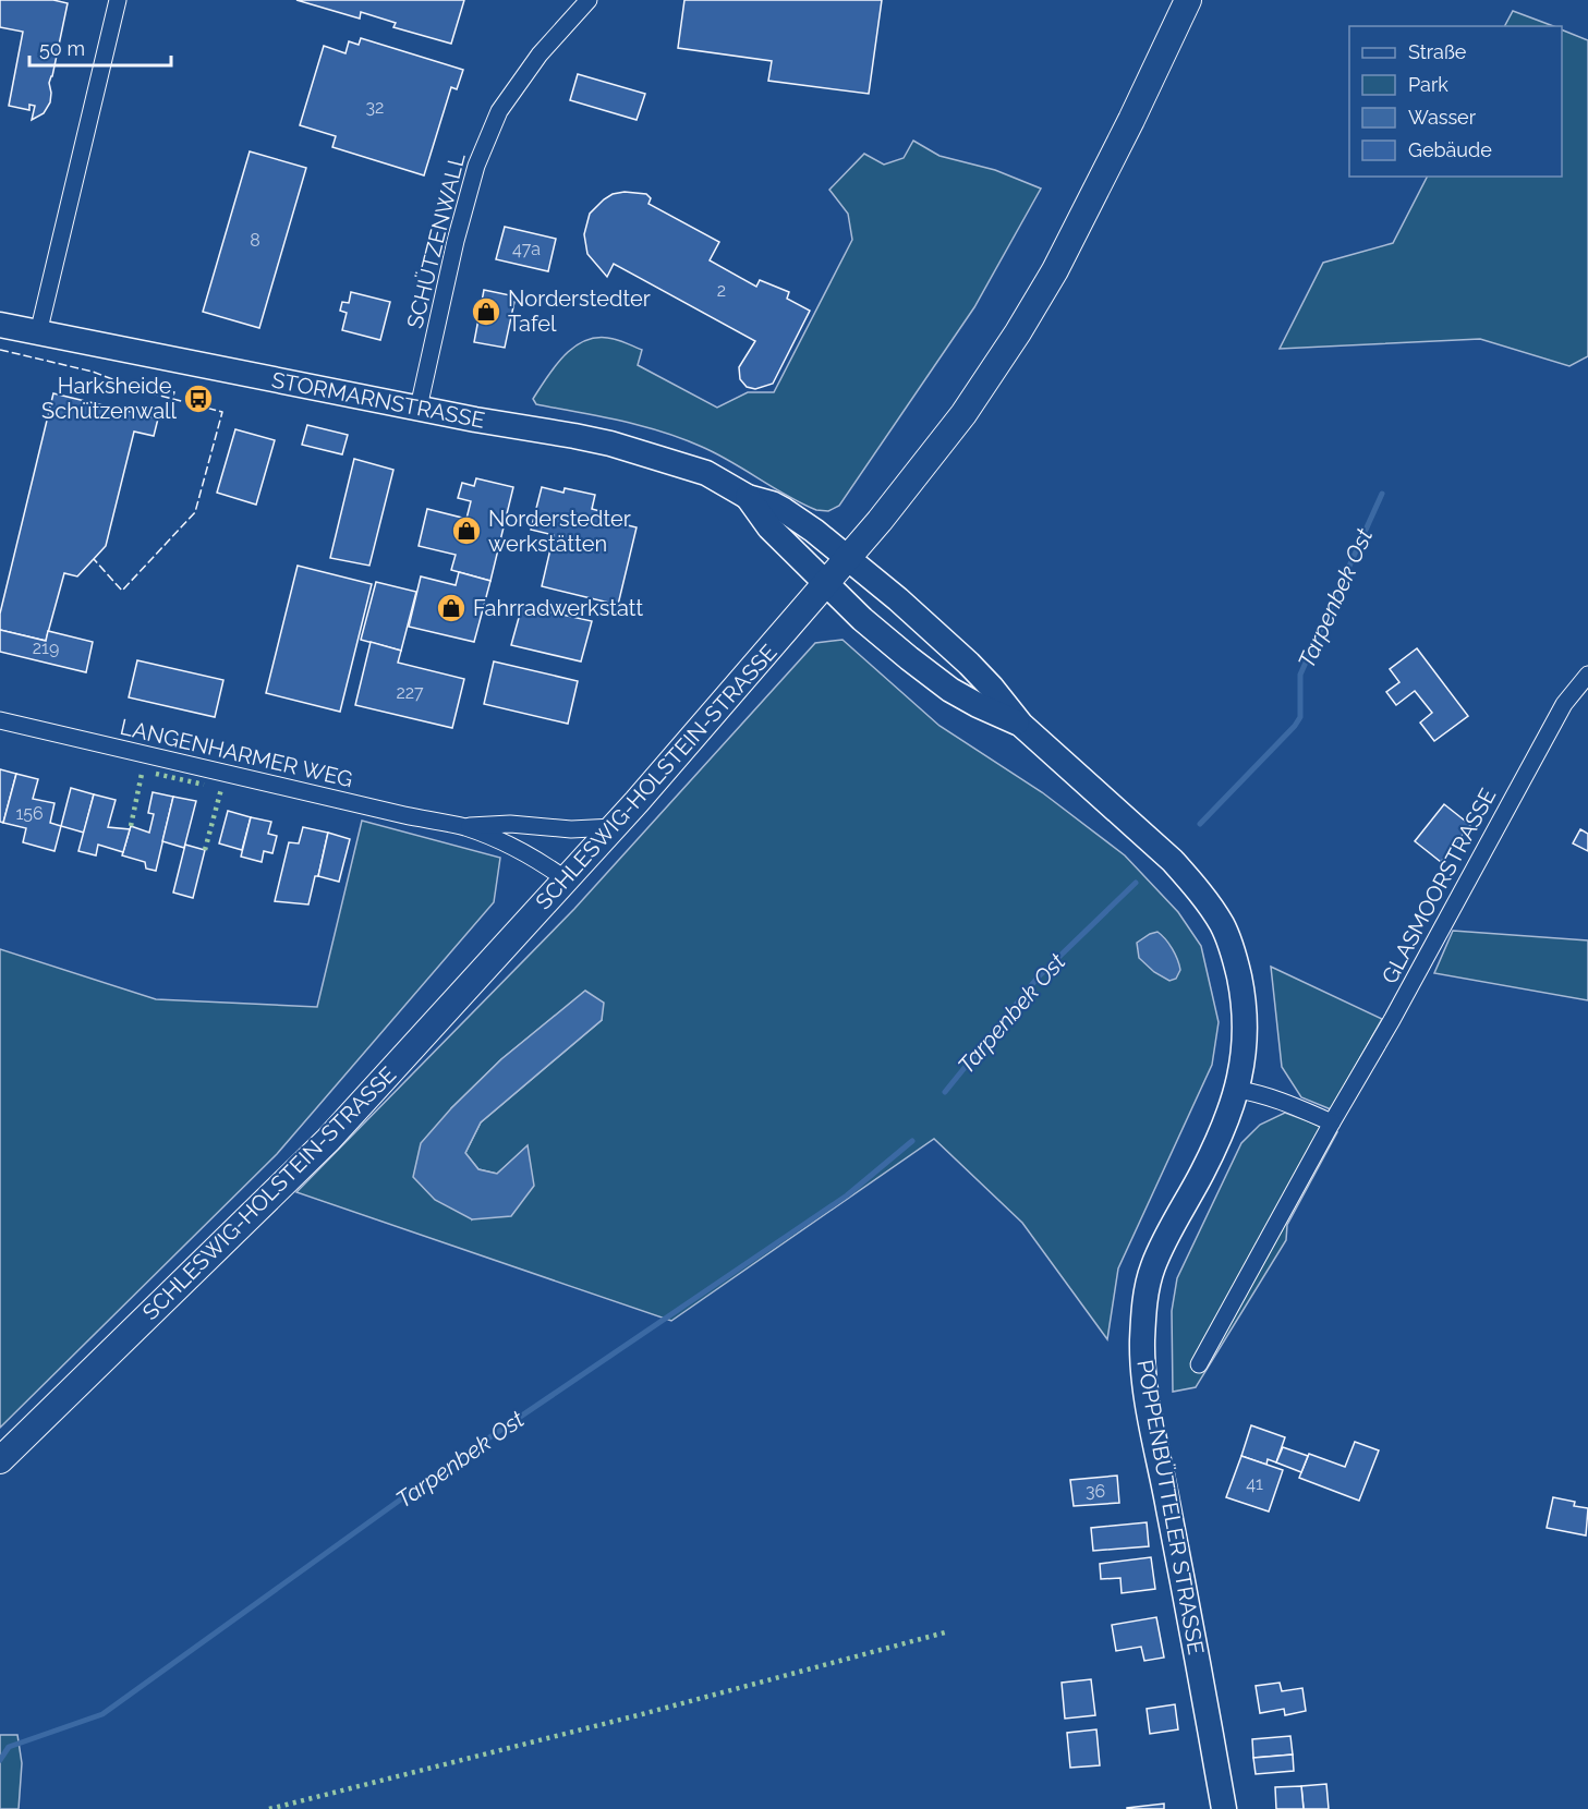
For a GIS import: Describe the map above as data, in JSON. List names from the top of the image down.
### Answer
{
  "streets": {
    "main road": ["STORMARNSTRASSE", "SCHLESWIG-HOLSTEIN-STRASSE", "POPPENBÜTTELER STRASSE"],
    "street": ["SCHÜTZENWALL", "LANGENHARMER WEG", "GLASMOORSTRASSE"]
  },
  "crossings": [
    ["SCHÜTZENWALL", "STORMARNSTRASSE"],
    ["STORMARNSTRASSE", "SCHLESWIG-HOLSTEIN-STRASSE"],
    ["STORMARNSTRASSE", "POPPENBÜTTELER STRASSE"],
    ["LANGENHARMER WEG", "SCHLESWIG-HOLSTEIN-STRASSE"],
    ["SCHLESWIG-HOLSTEIN-STRASSE", "POPPENBÜTTELER STRASSE"]
  ],
  "water": ["Tarpenbek Ost"],
  "places": {
    "shop": ["Norderstedter Tafel", "Norderstedter werkstätten", "Fahrradwerkstatt"],
    "bus stop": ["Harksheide, Schützenwall"]
  },
  "house_numbers": [
    "32",
    "8",
    "47a",
    "2",
    "219",
    "227",
    "156",
    "41",
    "36"
  ],
  "legend": [
    "Straße",
    "Park",
    "Wasser",
    "Gebäude"
  ],
  "scale_bar": "50 m"
}
